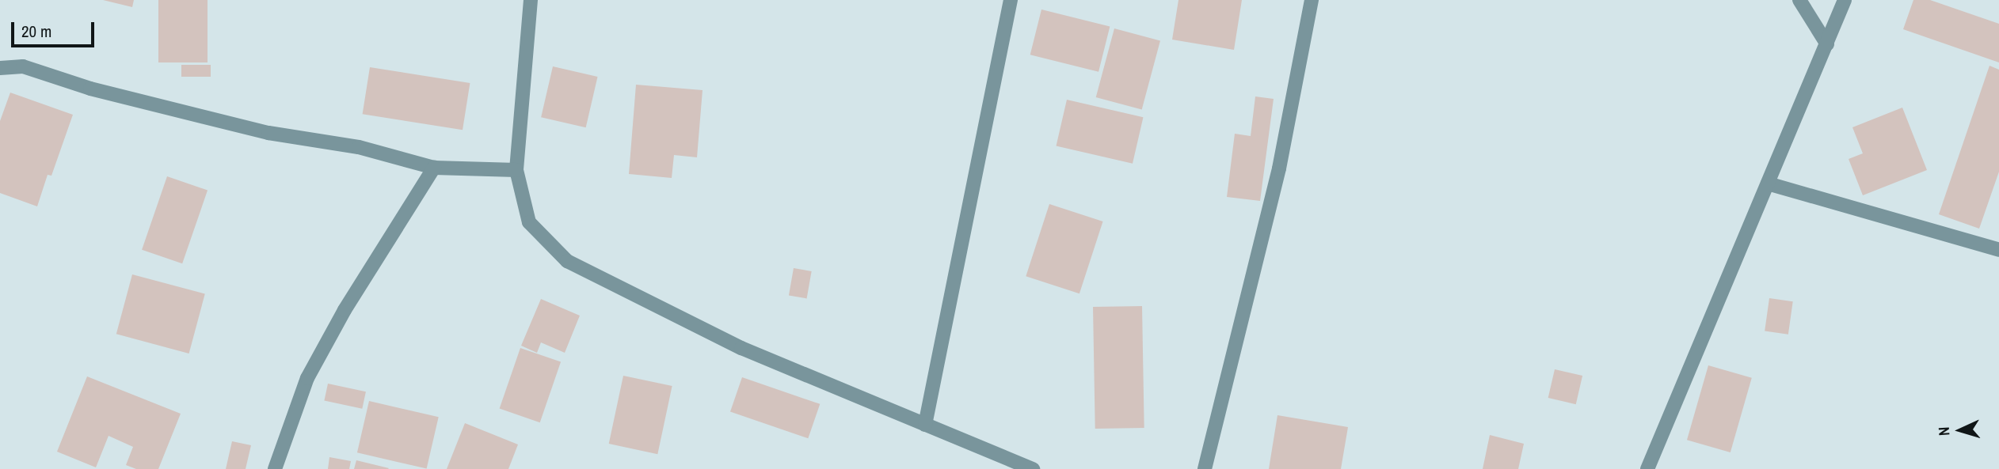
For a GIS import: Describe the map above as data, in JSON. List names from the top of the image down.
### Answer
{
  "scale_bar": "20 m",
  "north": "left"
}
